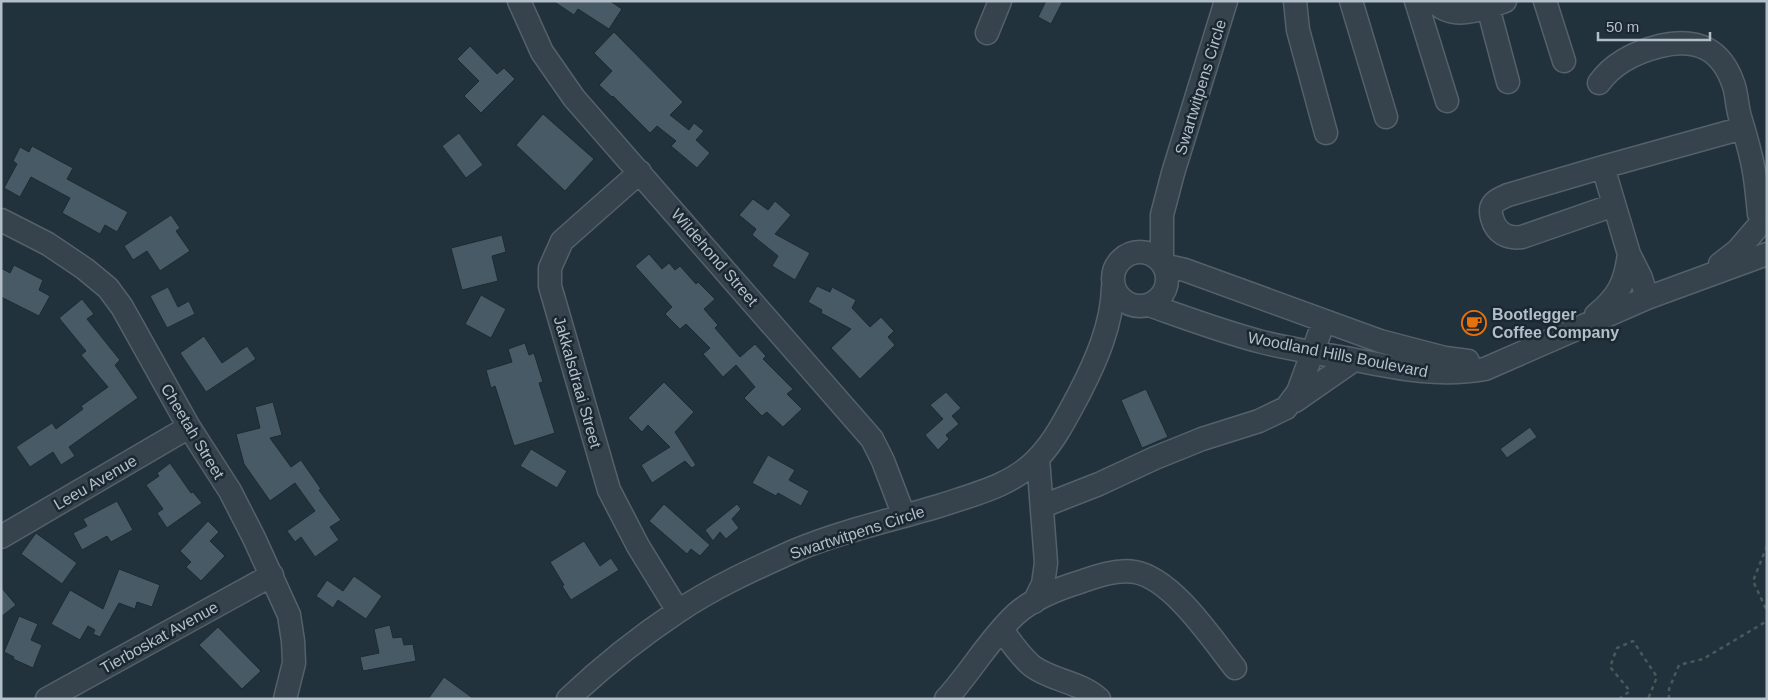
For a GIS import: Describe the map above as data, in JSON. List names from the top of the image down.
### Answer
{
  "streets": {
    "street": [
      "Swartwitpens Circle",
      "Wildehond Street",
      "Woodland Hills Boulevard",
      "Jakkalsdraai Street",
      "Cheetah Street",
      "Leeu Avenue",
      "Tierboskat Avenue"
    ]
  },
  "crossings": [
    ["Swartwitpens Circle", "Wildehond Street"],
    ["Swartwitpens Circle", "Woodland Hills Boulevard"],
    ["Swartwitpens Circle", "Jakkalsdraai Street"],
    ["Wildehond Street", "Jakkalsdraai Street"],
    ["Cheetah Street", "Leeu Avenue"],
    ["Cheetah Street", "Tierboskat Avenue"]
  ],
  "places": {
    "cafe": ["Bootlegger Coffee Company"]
  },
  "scale_bar": "50 m"
}
